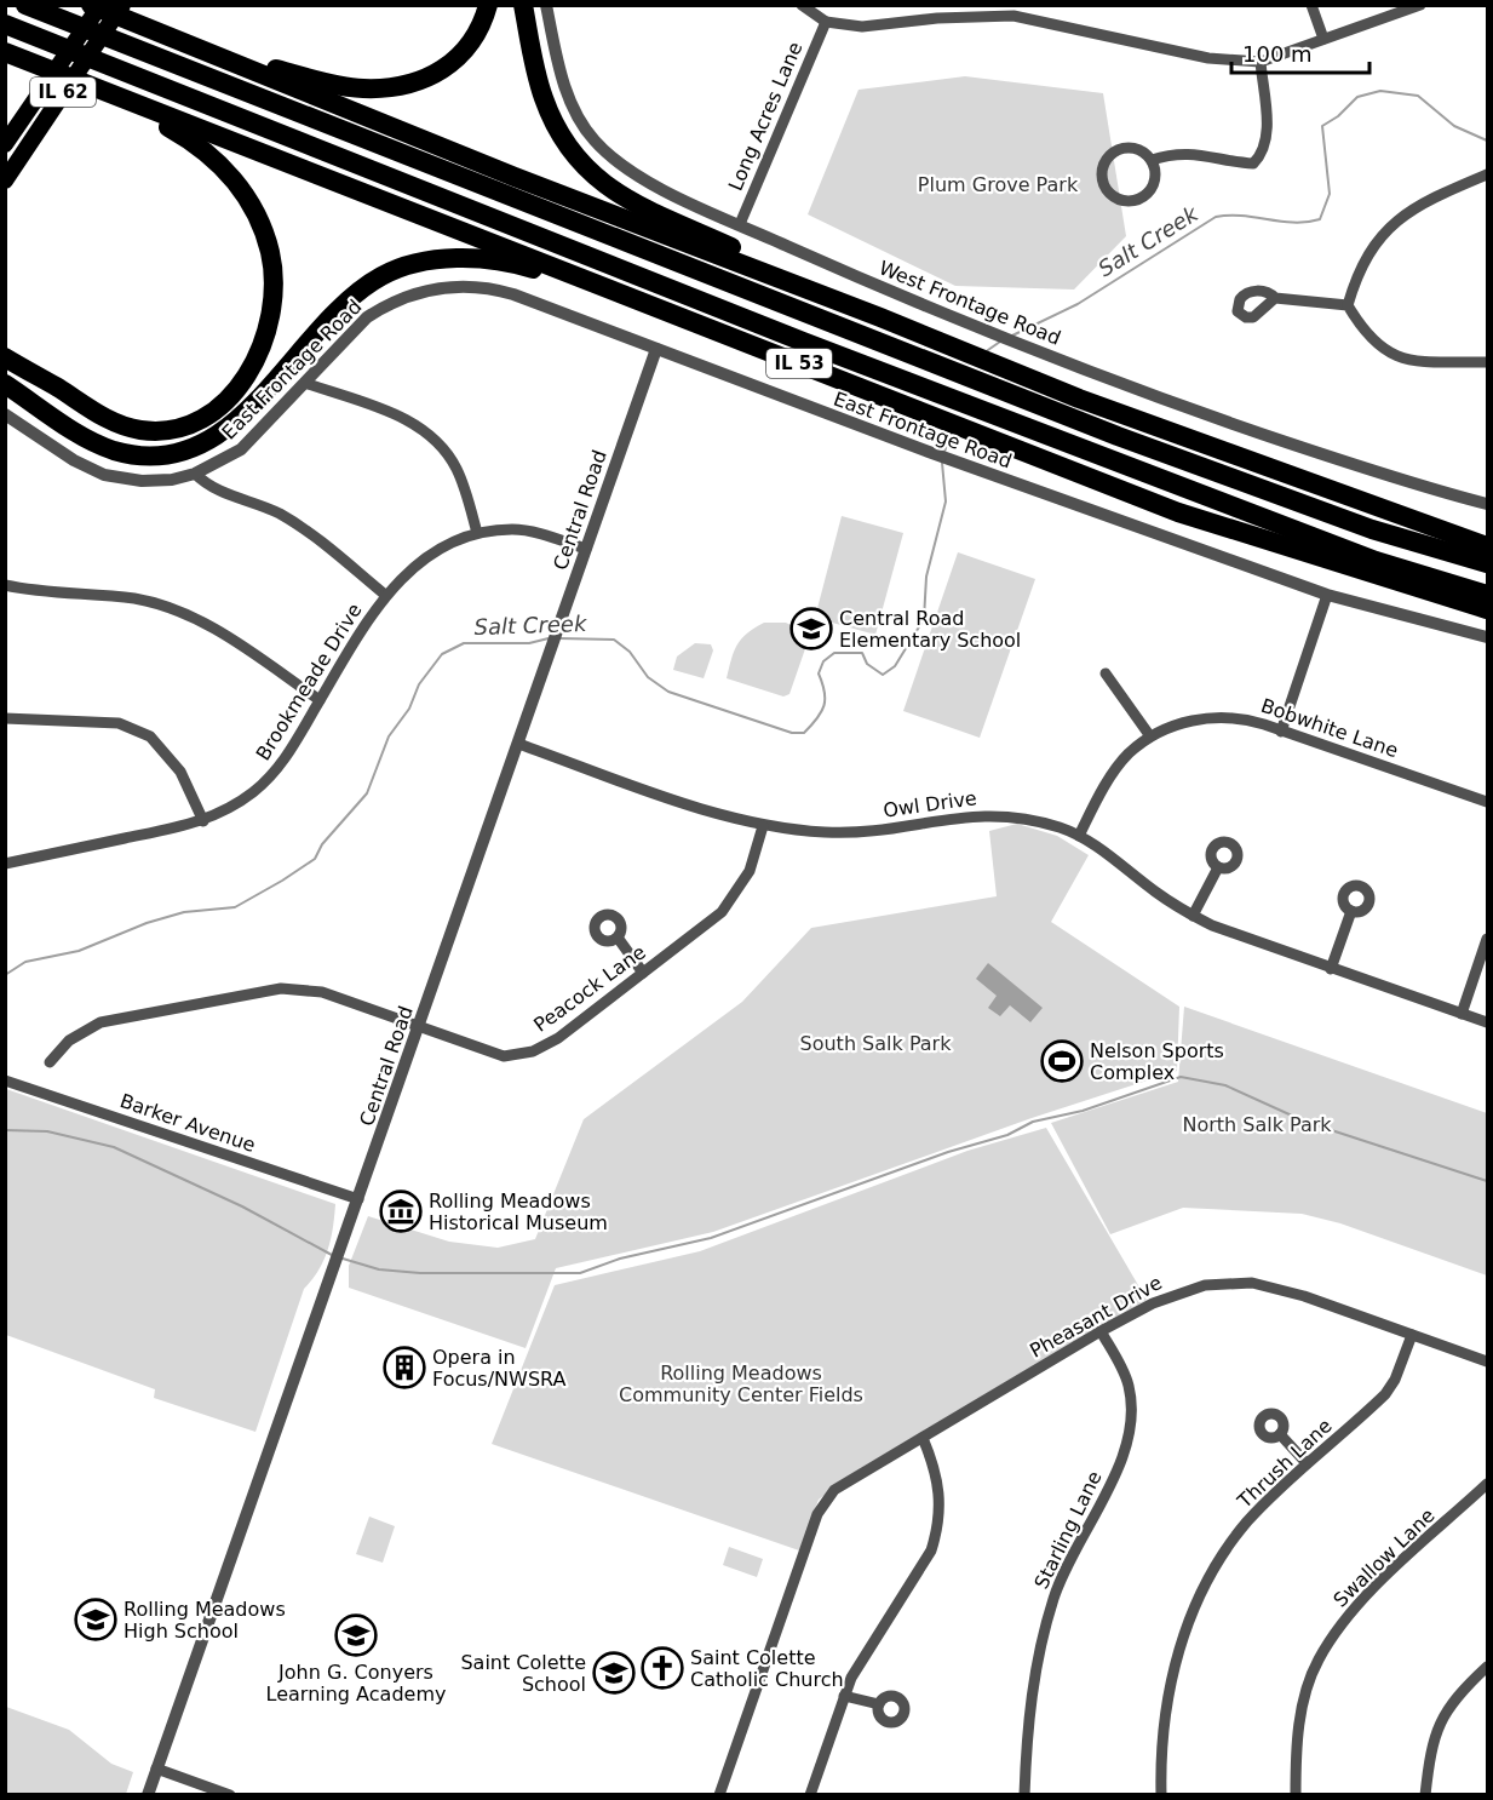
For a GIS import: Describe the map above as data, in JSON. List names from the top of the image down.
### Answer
{
  "streets": {
    "highway": ["IL 53"],
    "main road": ["IL 62"],
    "street": [
      "Long Acres Lane",
      "West Frontage Road",
      "East Frontage Road",
      "Central Road",
      "Brookmeade Drive",
      "Bobwhite Lane",
      "Owl Drive",
      "Peacock Lane",
      "Barker Avenue",
      "Pheasant Drive",
      "Thrush Lane",
      "Starling Lane",
      "Swallow Lane"
    ]
  },
  "crossings": [
    ["Long Acres Lane", "West Frontage Road"],
    ["East Frontage Road", "Central Road"],
    ["Central Road", "Brookmeade Drive"],
    ["Central Road", "Owl Drive"],
    ["Central Road", "Peacock Lane"],
    ["Central Road", "Barker Avenue"],
    ["Bobwhite Lane", "Owl Drive"],
    ["Owl Drive", "Peacock Lane"],
    ["Pheasant Drive", "Thrush Lane"],
    ["Pheasant Drive", "Starling Lane"]
  ],
  "water": ["Salt Creek"],
  "parks": [
    "Plum Grove Park",
    "South Salk Park",
    "North Salk Park",
    "Rolling Meadows Community Center Fields"
  ],
  "places": {
    "school or university": [
      "Central Road Elementary School",
      "Rolling Meadows High School",
      "John G. Conyers Learning Academy",
      "Saint Colette School"
    ],
    "sports": ["Nelson Sports Complex"],
    "museum": ["Rolling Meadows Historical Museum"],
    "building": ["Opera in Focus/NWSRA"],
    "church": ["Saint Colette Catholic Church"]
  },
  "scale_bar": "100 m"
}
